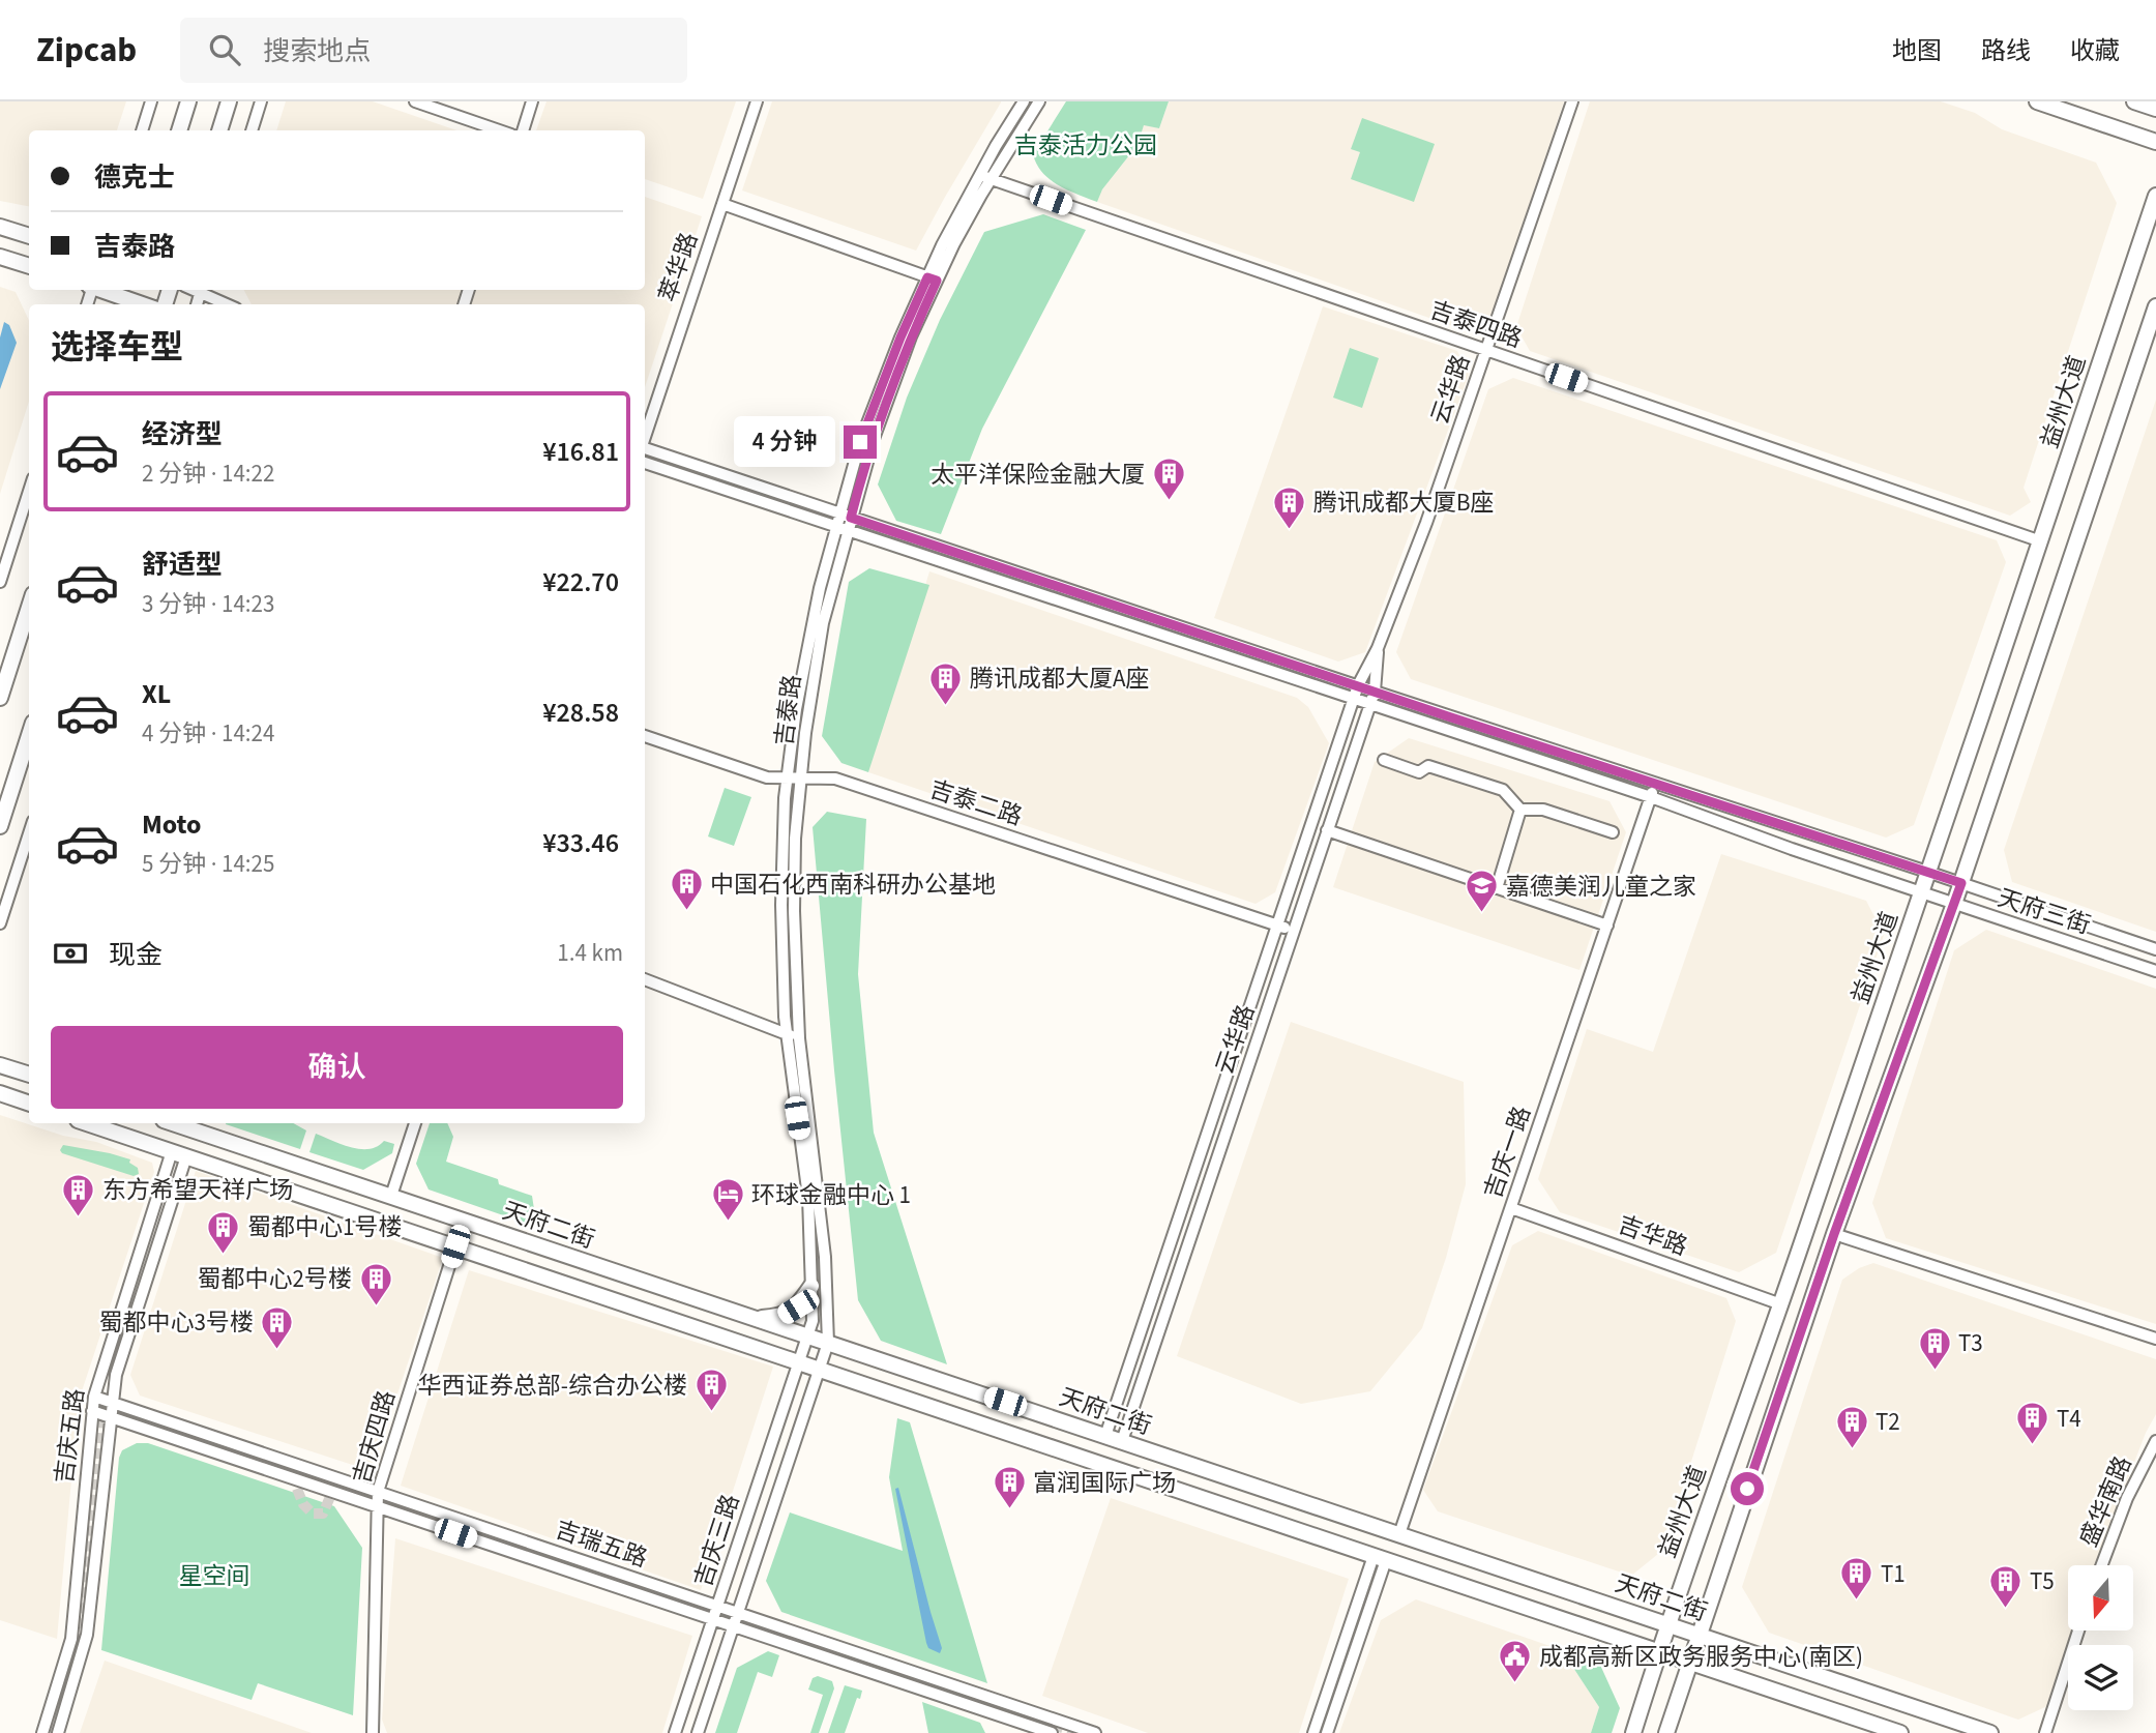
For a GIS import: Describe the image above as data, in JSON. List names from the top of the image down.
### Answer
{
  "streets": {
    "main road": ["益州大道", "天府二街"],
    "street": [
      "萃华路",
      "吉泰四路",
      "云华路",
      "吉泰路",
      "吉泰二路",
      "天府三街",
      "吉庆一路",
      "吉华路",
      "吉庆五路",
      "吉庆四路",
      "盛华南路",
      "吉庆三路",
      "吉瑞五路"
    ]
  },
  "crossings": [
    ["吉泰四路", "云华路"],
    ["吉泰四路", "益州大道"],
    ["吉泰四路", "吉泰路"],
    ["云华路", "吉泰二路"],
    ["云华路", "天府三街"],
    ["云华路", "天府二街"],
    ["益州大道", "天府三街"],
    ["益州大道", "天府二街"],
    ["益州大道", "吉华路"],
    ["吉泰路", "吉泰二路"],
    ["吉泰路", "天府三街"],
    ["吉泰路", "天府二街"],
    ["吉泰路", "吉庆三路"],
    ["天府三街", "吉庆一路"],
    ["吉庆一路", "天府二街"],
    ["吉庆一路", "吉华路"],
    ["吉庆五路", "吉瑞五路"],
    ["吉庆四路", "吉瑞五路"],
    ["吉庆三路", "吉瑞五路"]
  ],
  "parks": ["吉泰活力公园", "星空间"],
  "places": {
    "building": [
      "太平洋保险金融大厦",
      "腾讯成都大厦B座",
      "腾讯成都大厦A座",
      "中国石化西南科研办公基地",
      "东方希望天祥广场",
      "蜀都中心1号楼",
      "蜀都中心2号楼",
      "蜀都中心3号楼",
      "T3",
      "华西证券总部-综合办公楼",
      "T4",
      "T2",
      "富润国际广场",
      "T1",
      "T5"
    ],
    "school or university": ["嘉德美润儿童之家"],
    "hotel": ["环球金融中心 1"],
    "public building": ["成都高新区政务服务中心(南区)"]
  },
  "north": "bottom",
  "page": {
    "header": "Zipcab",
    "search": "搜索地点",
    "nav": ["地图", "路线", "收藏"],
    "banner": ["德克士", "吉泰路"],
    "heading": "选择车型",
    "list": [
      {
        "name": "经济型",
        "note": "2 分钟 · 14:22",
        "value": "¥16.81"
      },
      {
        "name": "舒适型",
        "note": "3 分钟 · 14:23",
        "value": "¥22.70"
      },
      {
        "name": "XL",
        "note": "4 分钟 · 14:24",
        "value": "¥28.58"
      },
      {
        "name": "Moto",
        "note": "5 分钟 · 14:25",
        "value": "¥33.46"
      }
    ],
    "bubble": "4 分钟",
    "pay": ["现金", "1.4 km"],
    "buttons": "确认"
  }
}
